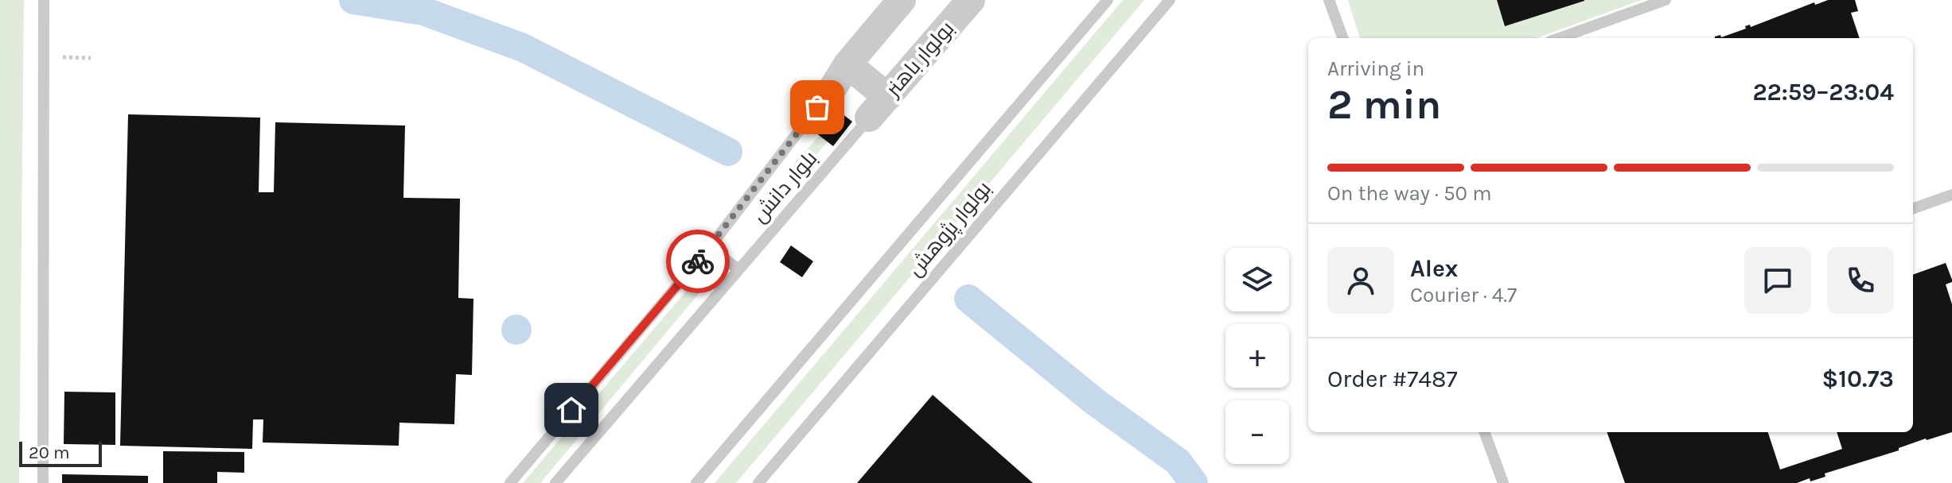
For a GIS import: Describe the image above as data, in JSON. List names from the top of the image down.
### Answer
{
  "streets": {
    "street": ["بولوار باهنر"],
    "lane": ["بلوار دانش", "بولوار پژوهش"]
  },
  "crossings": [
    ["بولوار باهنر", "بلوار دانش"]
  ],
  "scale_bar": "20 m",
  "page": {
    "heading": ["2 min", "Arriving in", "22:59–23:04"],
    "panel": [
      "Alex",
      "Courier · 4.7",
      "Order #7487",
      "$10.73"
    ],
    "bar": "On the way · 50 m",
    "map_buttons": ["+", "−"],
    "scale": "20 m"
  }
}
